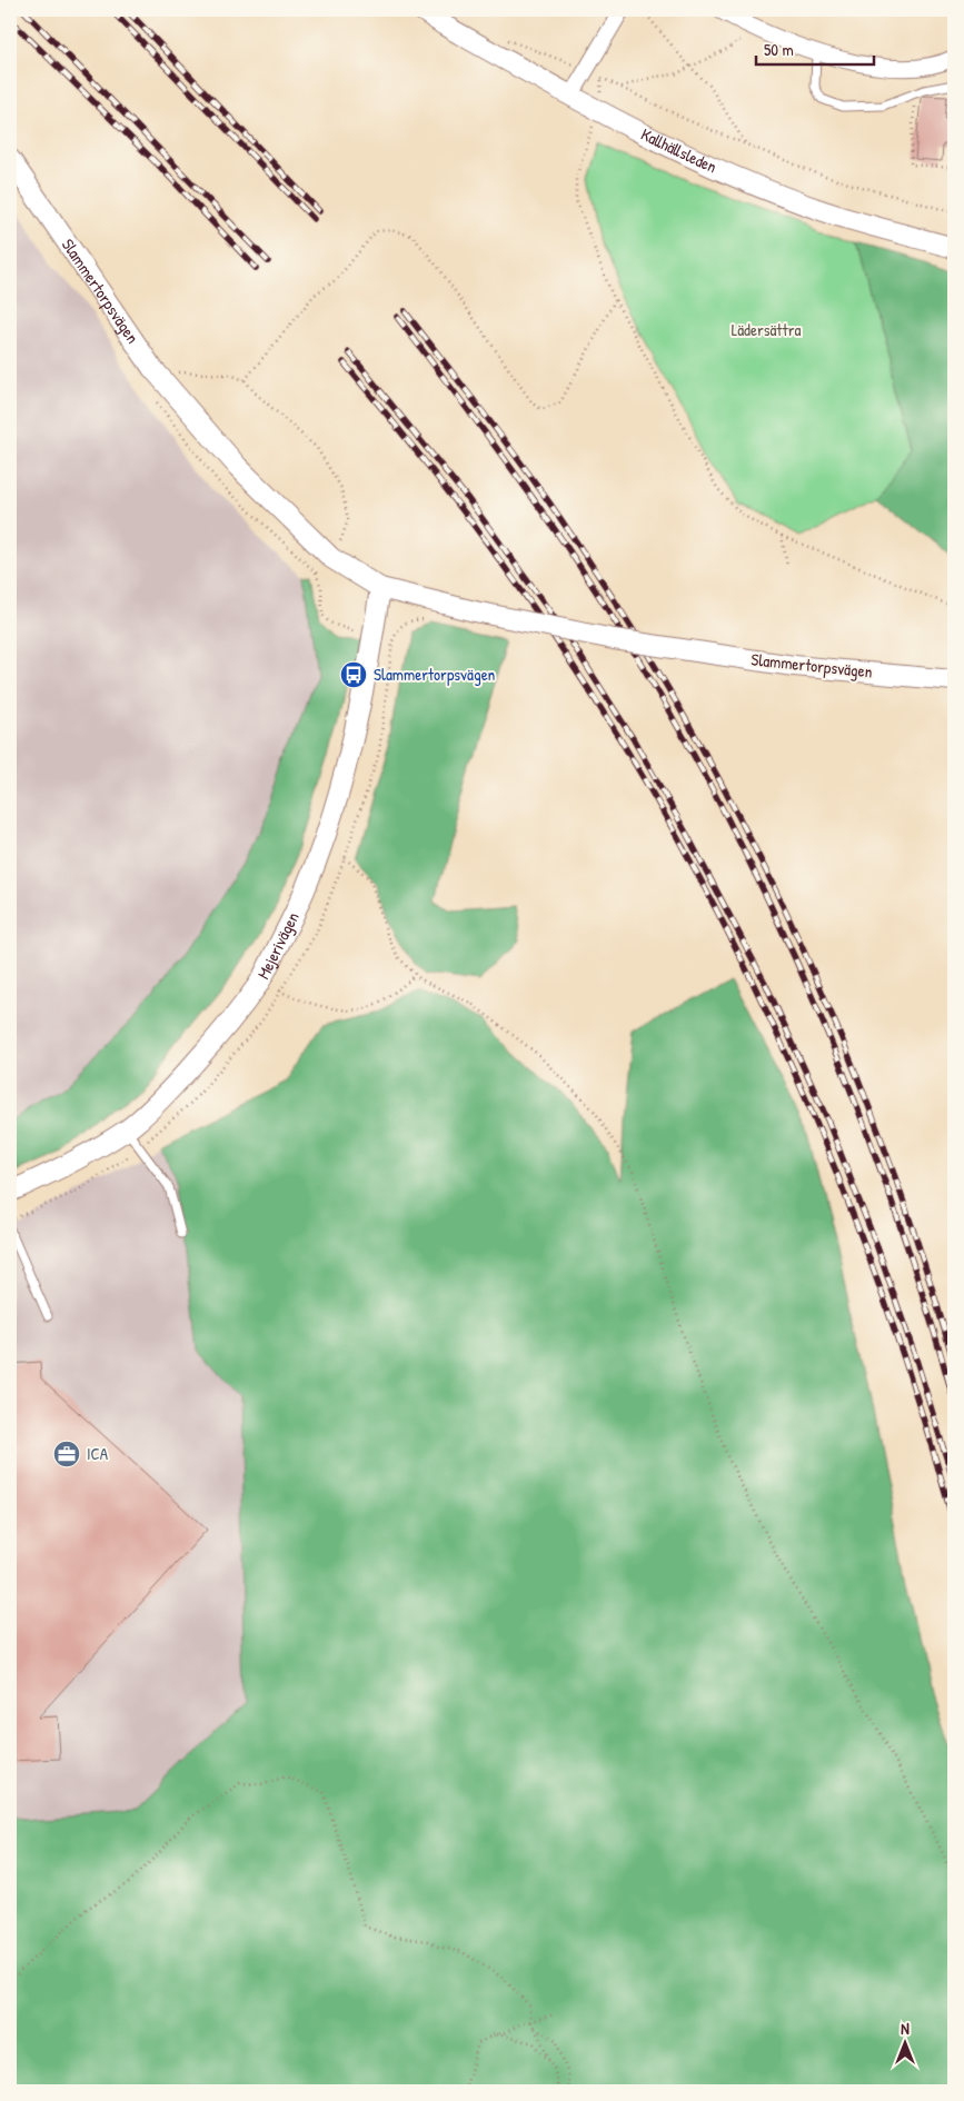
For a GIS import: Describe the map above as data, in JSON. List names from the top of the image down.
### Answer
{
  "streets": {
    "street": ["Kallhällsleden", "Slammertorpsvägen", "Mejerivägen"]
  },
  "crossings": [
    ["Slammertorpsvägen", "Mejerivägen"]
  ],
  "parks": ["Lädersättra"],
  "places": {
    "bus stop": ["Slammertorpsvägen"],
    "office": ["ICA"]
  },
  "scale_bar": "50 m",
  "north": "top"
}
